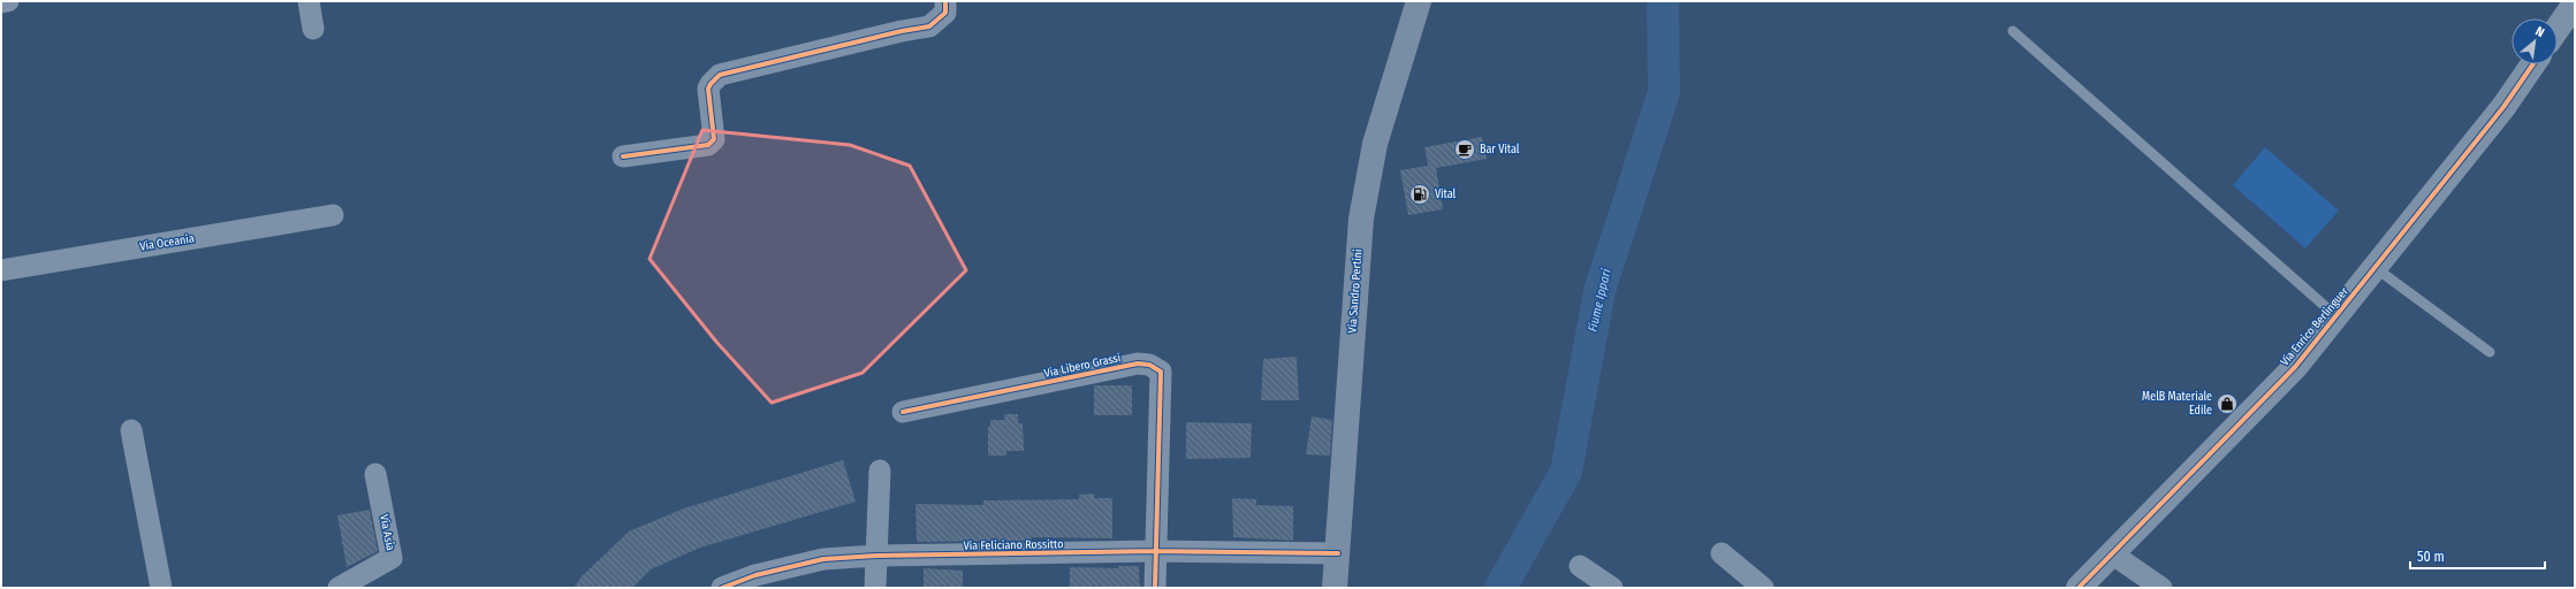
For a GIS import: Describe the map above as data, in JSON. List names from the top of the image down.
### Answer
{
  "streets": {
    "main road": ["Via Sandro Pertini"],
    "street": [
      "Via Oceania",
      "Via Enrico Berlinguer",
      "Via Libero Grassi",
      "Via Asia",
      "Via Feliciano Rossitto"
    ]
  },
  "crossings": [
    ["Via Sandro Pertini", "Via Feliciano Rossitto"],
    ["Via Libero Grassi", "Via Feliciano Rossitto"]
  ],
  "water": ["Fiume Ippari"],
  "places": {
    "cafe": ["Bar Vital"],
    "fuel station": ["Vital"],
    "shop": ["MelB Materiale Edile"]
  },
  "scale_bar": "50 m",
  "north": "top right"
}
